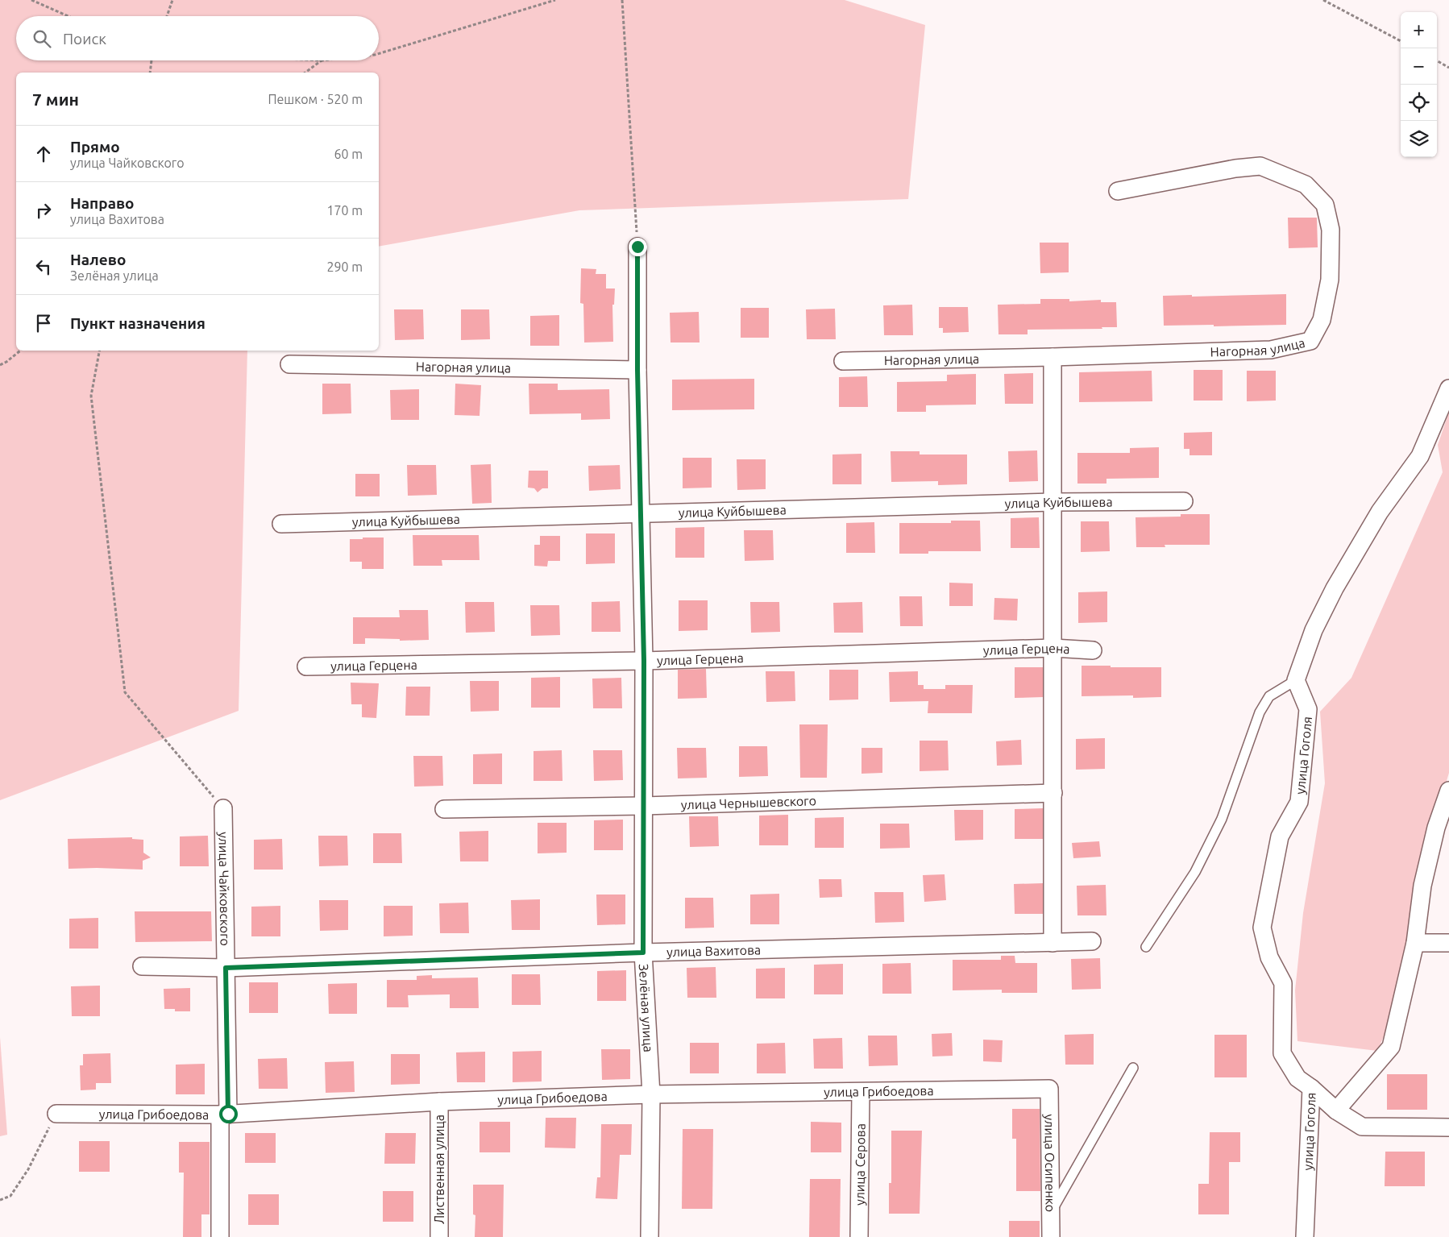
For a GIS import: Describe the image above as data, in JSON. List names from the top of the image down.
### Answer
{
  "streets": {
    "street": [
      "Нагорная улица",
      "улица Куйбышева",
      "улица Герцена",
      "улица Гоголя",
      "улица Чернышевского",
      "улица Чайковского",
      "улица Вахитова",
      "Зелёная улица",
      "улица Грибоедова",
      "улица Осипенко",
      "улица Серова",
      "Лиственная улица"
    ]
  },
  "crossings": [
    ["Нагорная улица", "Зелёная улица"],
    ["улица Куйбышева", "Зелёная улица"],
    ["улица Герцена", "Зелёная улица"],
    ["улица Чернышевского", "Зелёная улица"],
    ["улица Чайковского", "улица Вахитова"],
    ["улица Чайковского", "улица Грибоедова"],
    ["улица Вахитова", "Зелёная улица"],
    ["Зелёная улица", "улица Грибоедова"],
    ["улица Грибоедова", "улица Осипенко"],
    ["улица Грибоедова", "улица Серова"],
    ["улица Грибоедова", "Лиственная улица"]
  ],
  "page": {
    "map_buttons": ["+", "−"],
    "search": "Поиск",
    "heading": ["7 мин", "Пешком · 520 m"],
    "list": [
      ["Прямо", "улица Чайковского", "60 m"],
      ["Направо", "улица Вахитова", "170 m"],
      ["Налево", "Зелёная улица", "290 m"],
      "Пункт назначения"
    ]
  }
}
